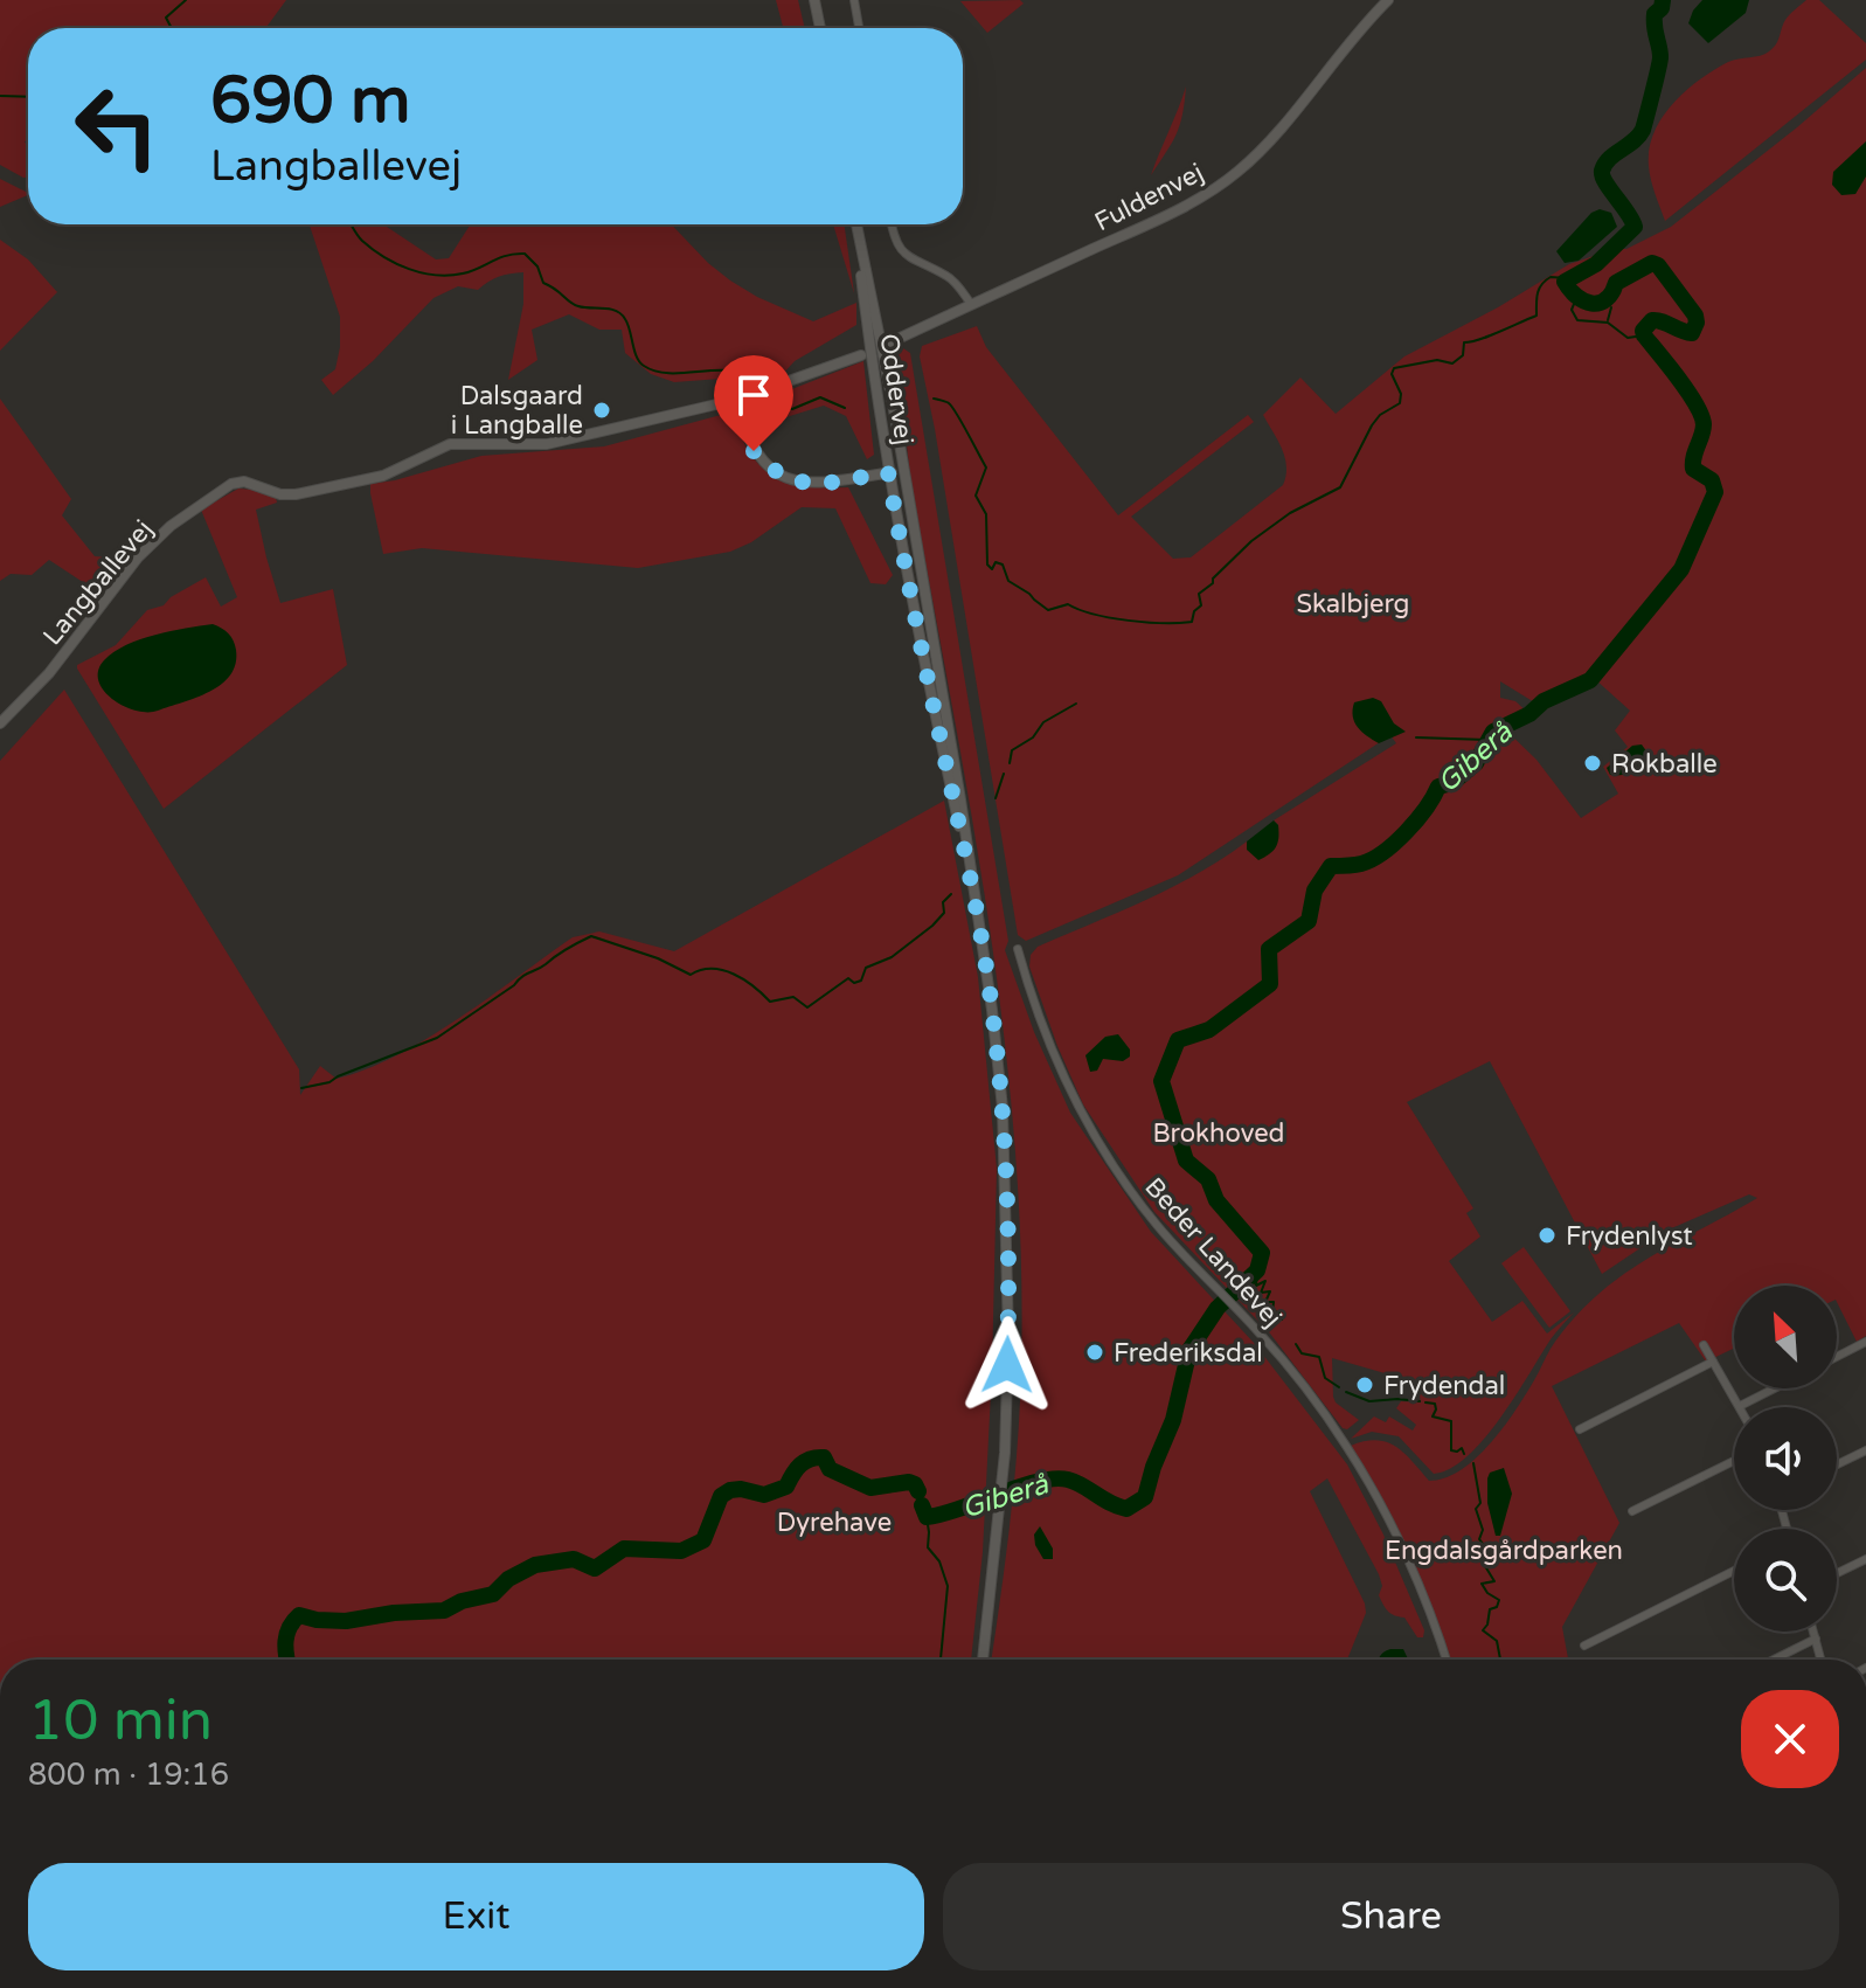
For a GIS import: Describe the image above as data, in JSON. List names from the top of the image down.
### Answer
{
  "streets": {
    "main road": ["Fuldenvej", "Oddervej", "Langballevej"],
    "street": ["Beder Landevej"]
  },
  "water": ["Giberå"],
  "parks": [
    "Skalbjerg",
    "Brokhoved",
    "Dyrehave",
    "Engdalsgårdparken"
  ],
  "places": [
    "Dalsgaard i Langballe",
    "Rokballe",
    "Frydenlyst",
    "Frederiksdal",
    "Frydendal"
  ],
  "north": "top left",
  "page": {
    "turn": ["690 m", "Langballevej"],
    "heading": ["10 min", "800 m · 19:16"],
    "buttons": ["Exit", "Share"]
  }
}
